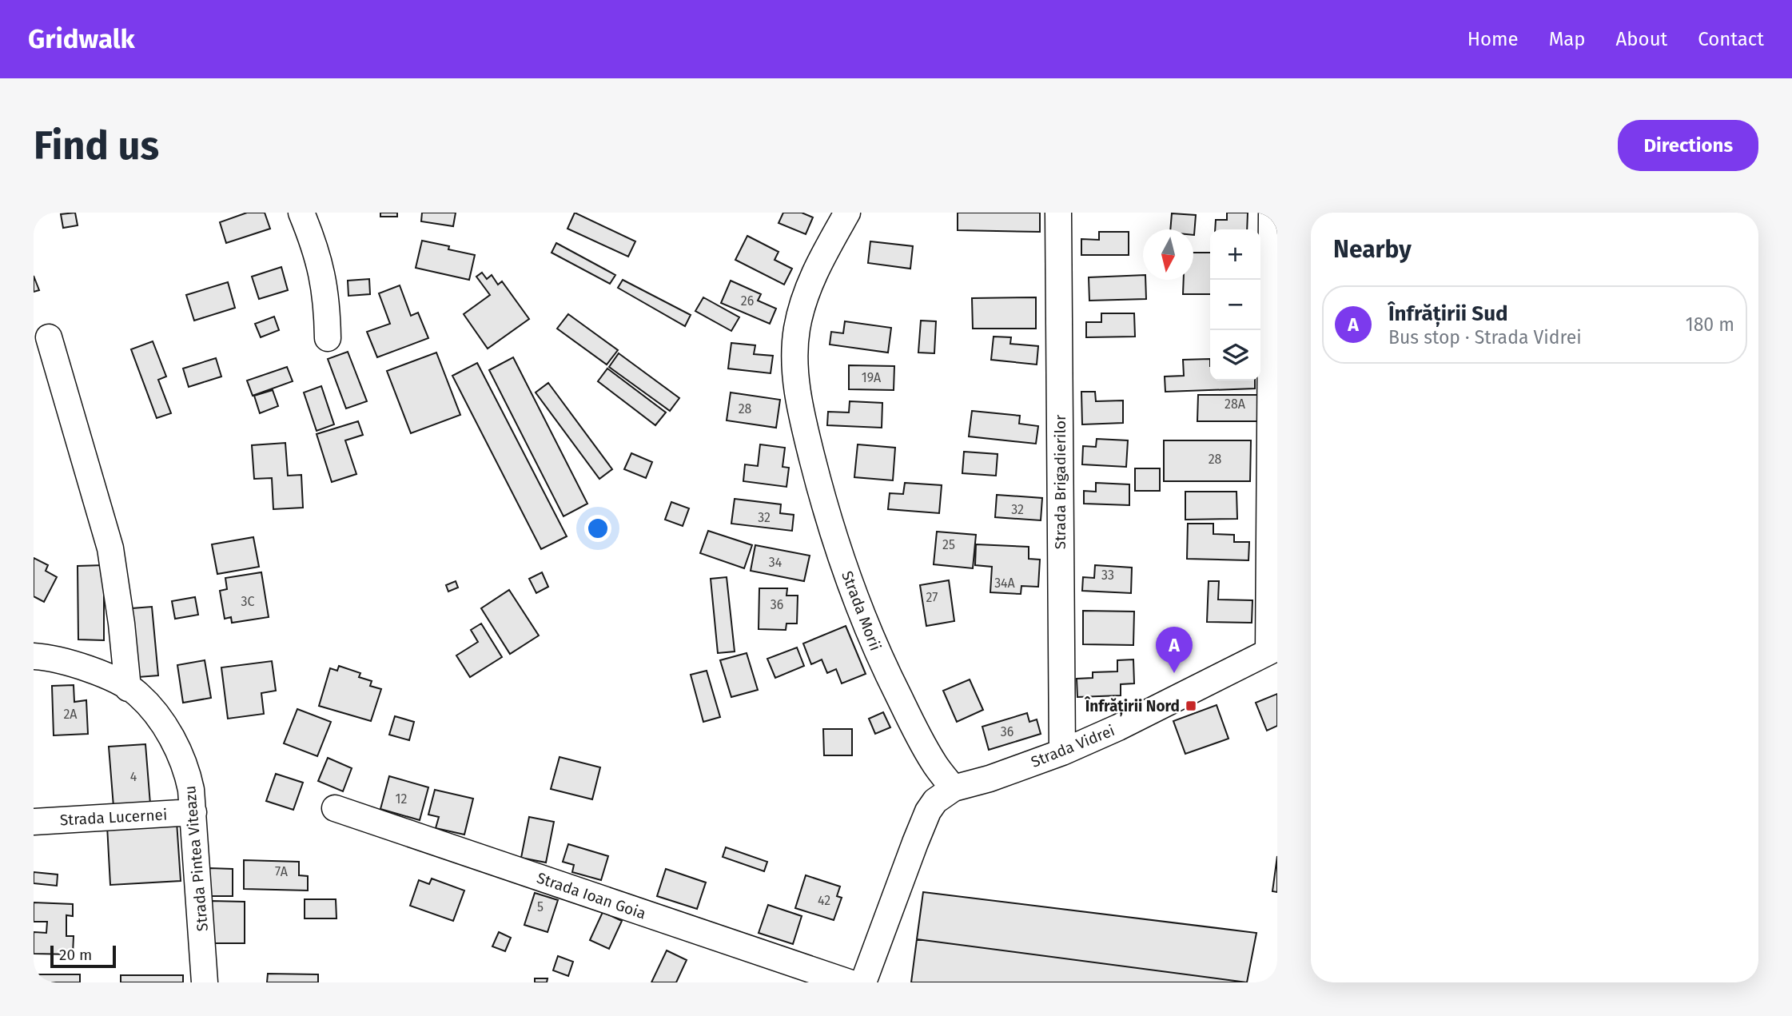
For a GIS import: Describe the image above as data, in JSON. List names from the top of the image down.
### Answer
{
  "streets": {
    "street": [
      "Strada Brigadierilor",
      "Strada Morii",
      "Strada Vidrei",
      "Strada Lucernei",
      "Strada Pintea Viteazu",
      "Strada Ioan Goia"
    ]
  },
  "crossings": [
    ["Strada Brigadierilor", "Strada Vidrei"],
    ["Strada Morii", "Strada Vidrei"],
    ["Strada Lucernei", "Strada Pintea Viteazu"]
  ],
  "places": {
    "transit": ["Înfrățirii Nord"]
  },
  "house_numbers": [
    "26",
    "19A",
    "28A",
    "28",
    "28",
    "32",
    "32",
    "25",
    "34",
    "33",
    "34A",
    "27",
    "3C",
    "36",
    "2A",
    "36",
    "4",
    "12",
    "7A",
    "42",
    "5"
  ],
  "scale_bar": "20 m",
  "north": "bottom",
  "page": {
    "header": "Gridwalk",
    "nav": [
      "Home",
      "Map",
      "About",
      "Contact"
    ],
    "buttons": "Directions",
    "title": "Find us",
    "heading": "Nearby",
    "map_buttons": ["+", "−"],
    "list": [
      {
        "mark": "A",
        "name": "Înfrățirii Sud",
        "note": "Bus stop · Strada Vidrei",
        "value": "180 m"
      }
    ],
    "pins": "A",
    "scale": "20 m"
  }
}
